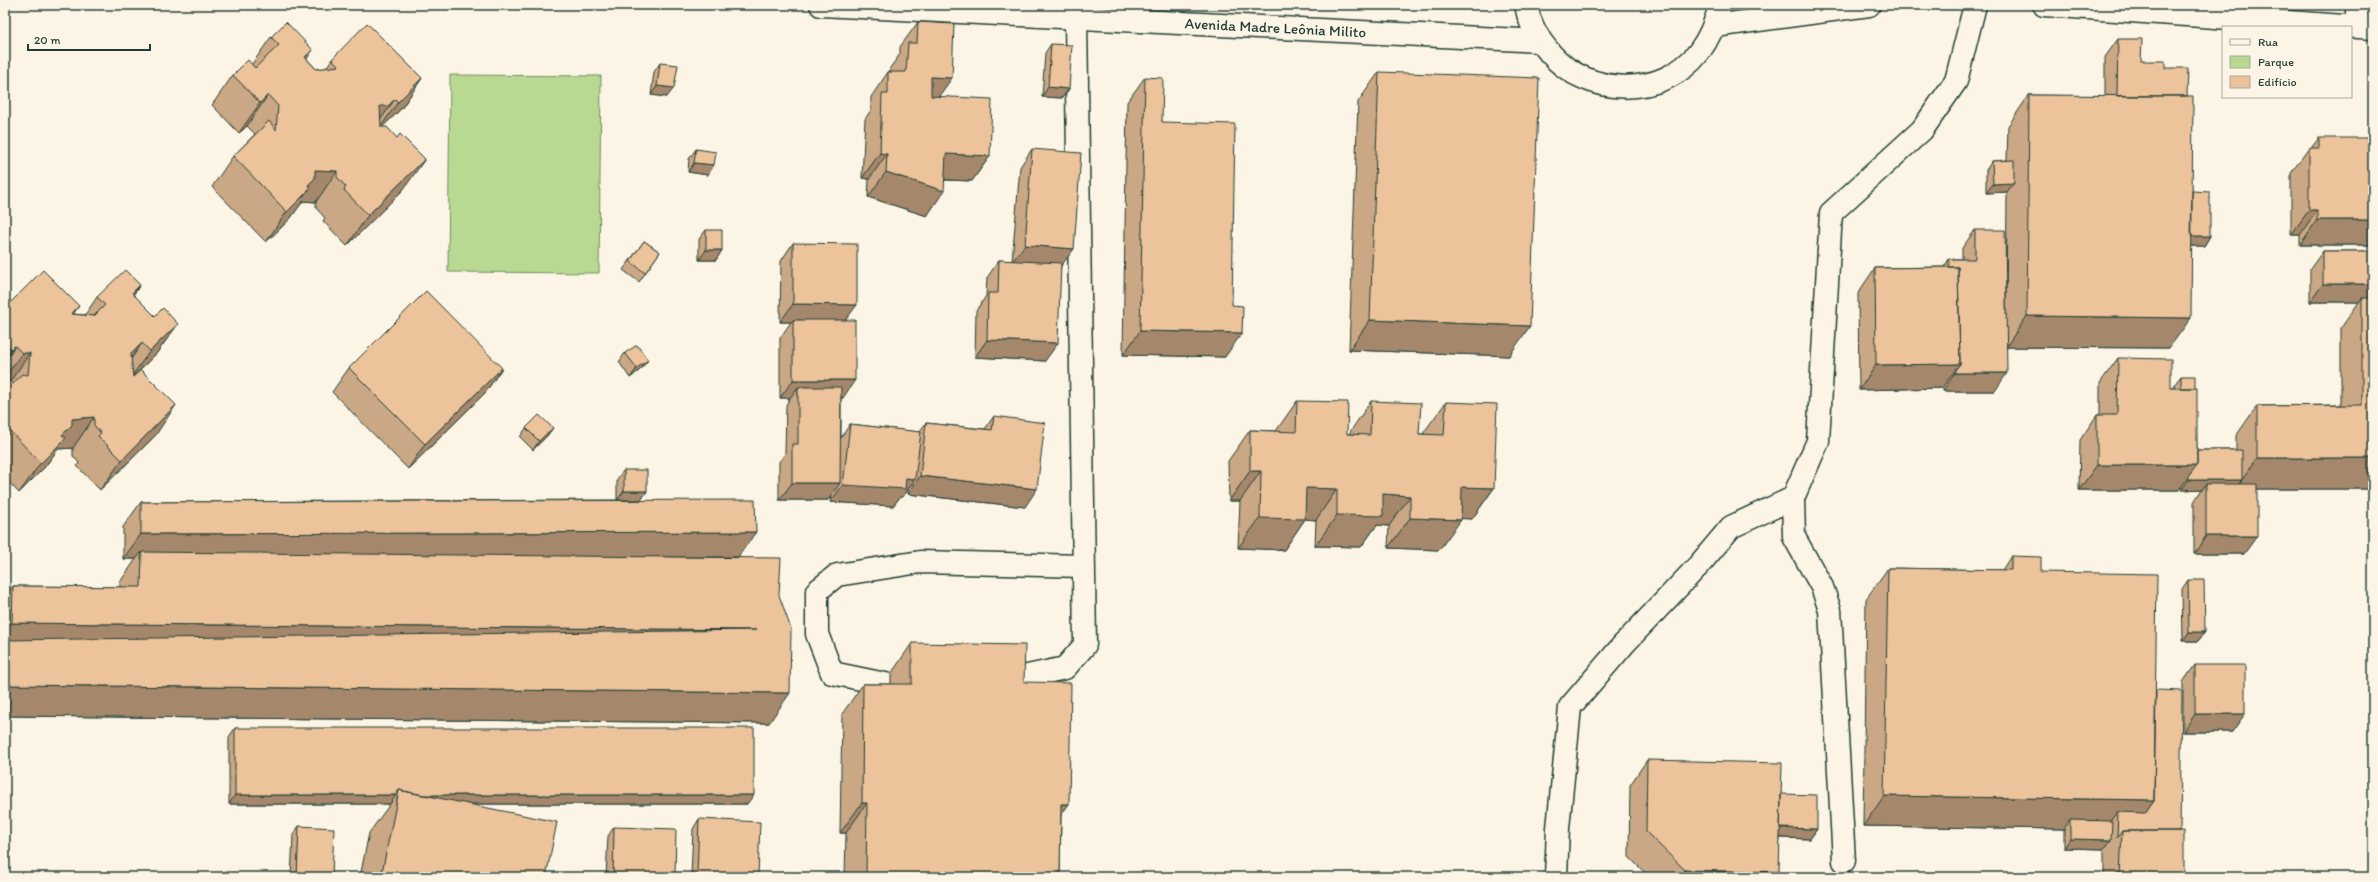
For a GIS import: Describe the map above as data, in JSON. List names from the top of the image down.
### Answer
{
  "streets": {
    "main road": ["Avenida Madre Leônia Milito"]
  },
  "legend": ["Rua", "Parque", "Edifício"],
  "scale_bar": "20 m"
}
